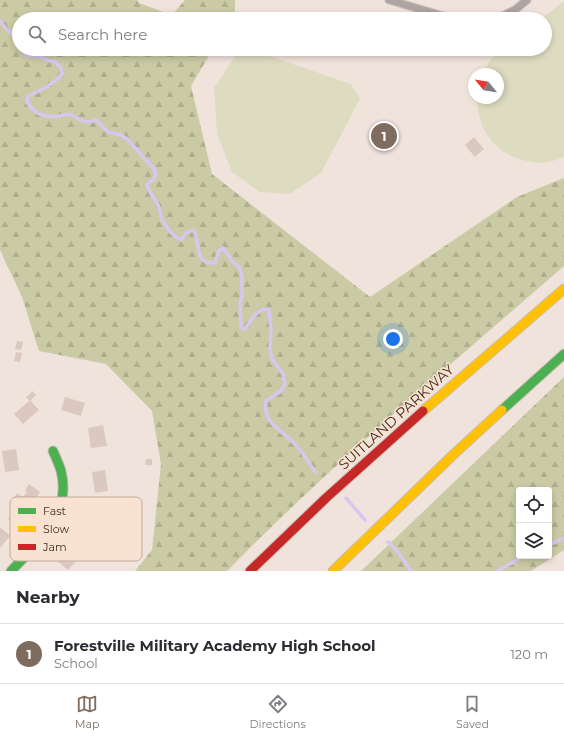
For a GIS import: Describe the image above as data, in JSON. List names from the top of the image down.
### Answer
{
  "streets": {
    "main road": ["SUITLAND PARKWAY"]
  },
  "legend": ["Fast", "Slow", "Jam"],
  "north": "top left",
  "page": {
    "search": "Search here",
    "pins": "1",
    "heading": "Nearby",
    "list": [
      {
        "mark": "1",
        "name": "Forestville Military Academy High School",
        "note": "School",
        "value": "120 m"
      }
    ],
    "nav": ["Map", "Directions", "Saved"]
  }
}
